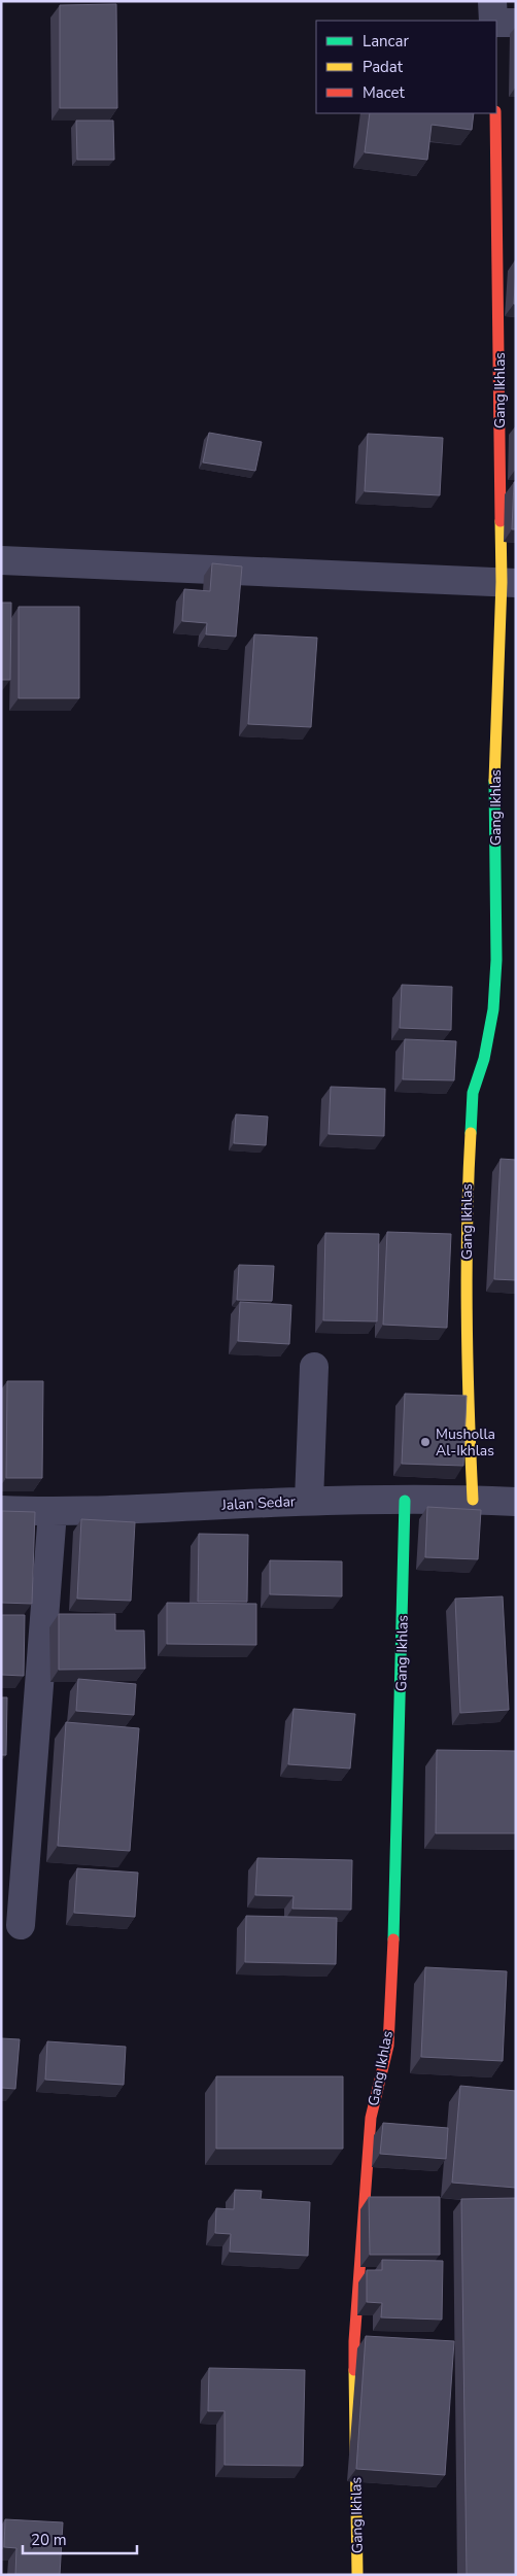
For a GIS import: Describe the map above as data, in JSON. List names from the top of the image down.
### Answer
{
  "streets": {
    "street": ["Gang Ikhlas", "Jalan Sedar"]
  },
  "crossings": [
    ["Gang Ikhlas", "Jalan Sedar"]
  ],
  "places": ["Musholla Al-Ikhlas"],
  "legend": ["Lancar", "Padat", "Macet"],
  "scale_bar": "20 m"
}
